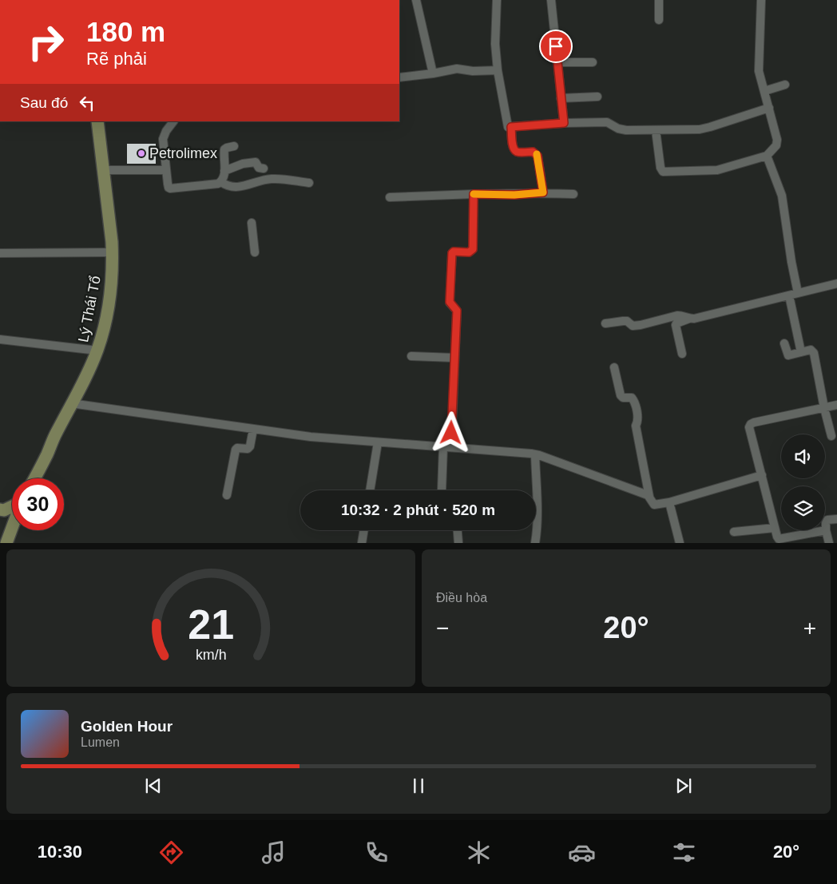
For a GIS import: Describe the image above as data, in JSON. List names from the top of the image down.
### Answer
{
  "streets": {
    "main road": ["Lý Thái Tổ"]
  },
  "places": ["Petrolimex"],
  "page": {
    "turn": ["180 m", "Rẽ phải"],
    "then": "Sau đó",
    "limit": "30",
    "trip": "10:32 · 2 phút · 520 m",
    "tile": "Điều hòa",
    "heat": ["−", "20°", "+"],
    "song": ["Golden Hour", "Lumen"],
    "tabs": ["10:30", "20°"],
    "gauge": ["21", "km/h"]
  }
}
